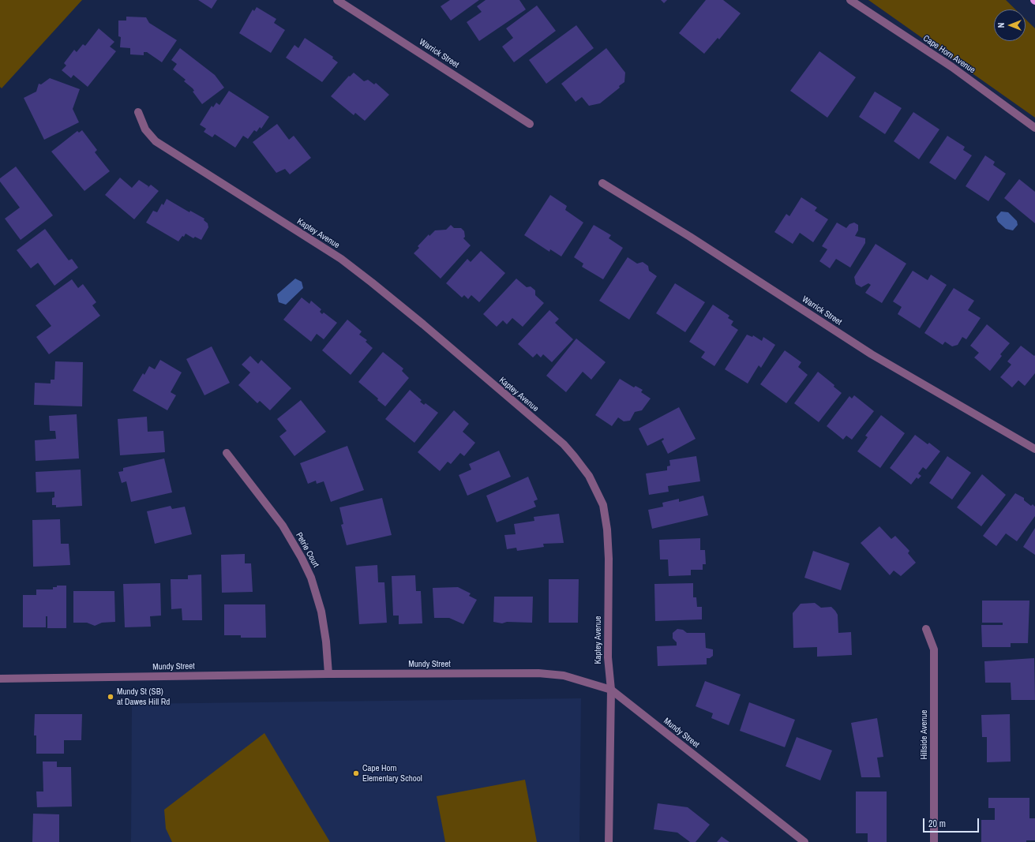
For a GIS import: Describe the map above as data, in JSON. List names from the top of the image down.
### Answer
{
  "streets": {
    "street": [
      "Warrick Street",
      "Cape Horn Avenue",
      "Kaptey Avenue",
      "Petrie Court",
      "Mundy Street",
      "Hillside Avenue"
    ]
  },
  "crossings": [
    ["Kaptey Avenue", "Mundy Street"],
    ["Petrie Court", "Mundy Street"]
  ],
  "places": ["Mundy St (SB) at Dawes Hill Rd", "Cape Horn Elementary School"],
  "scale_bar": "20 m",
  "north": "left"
}
